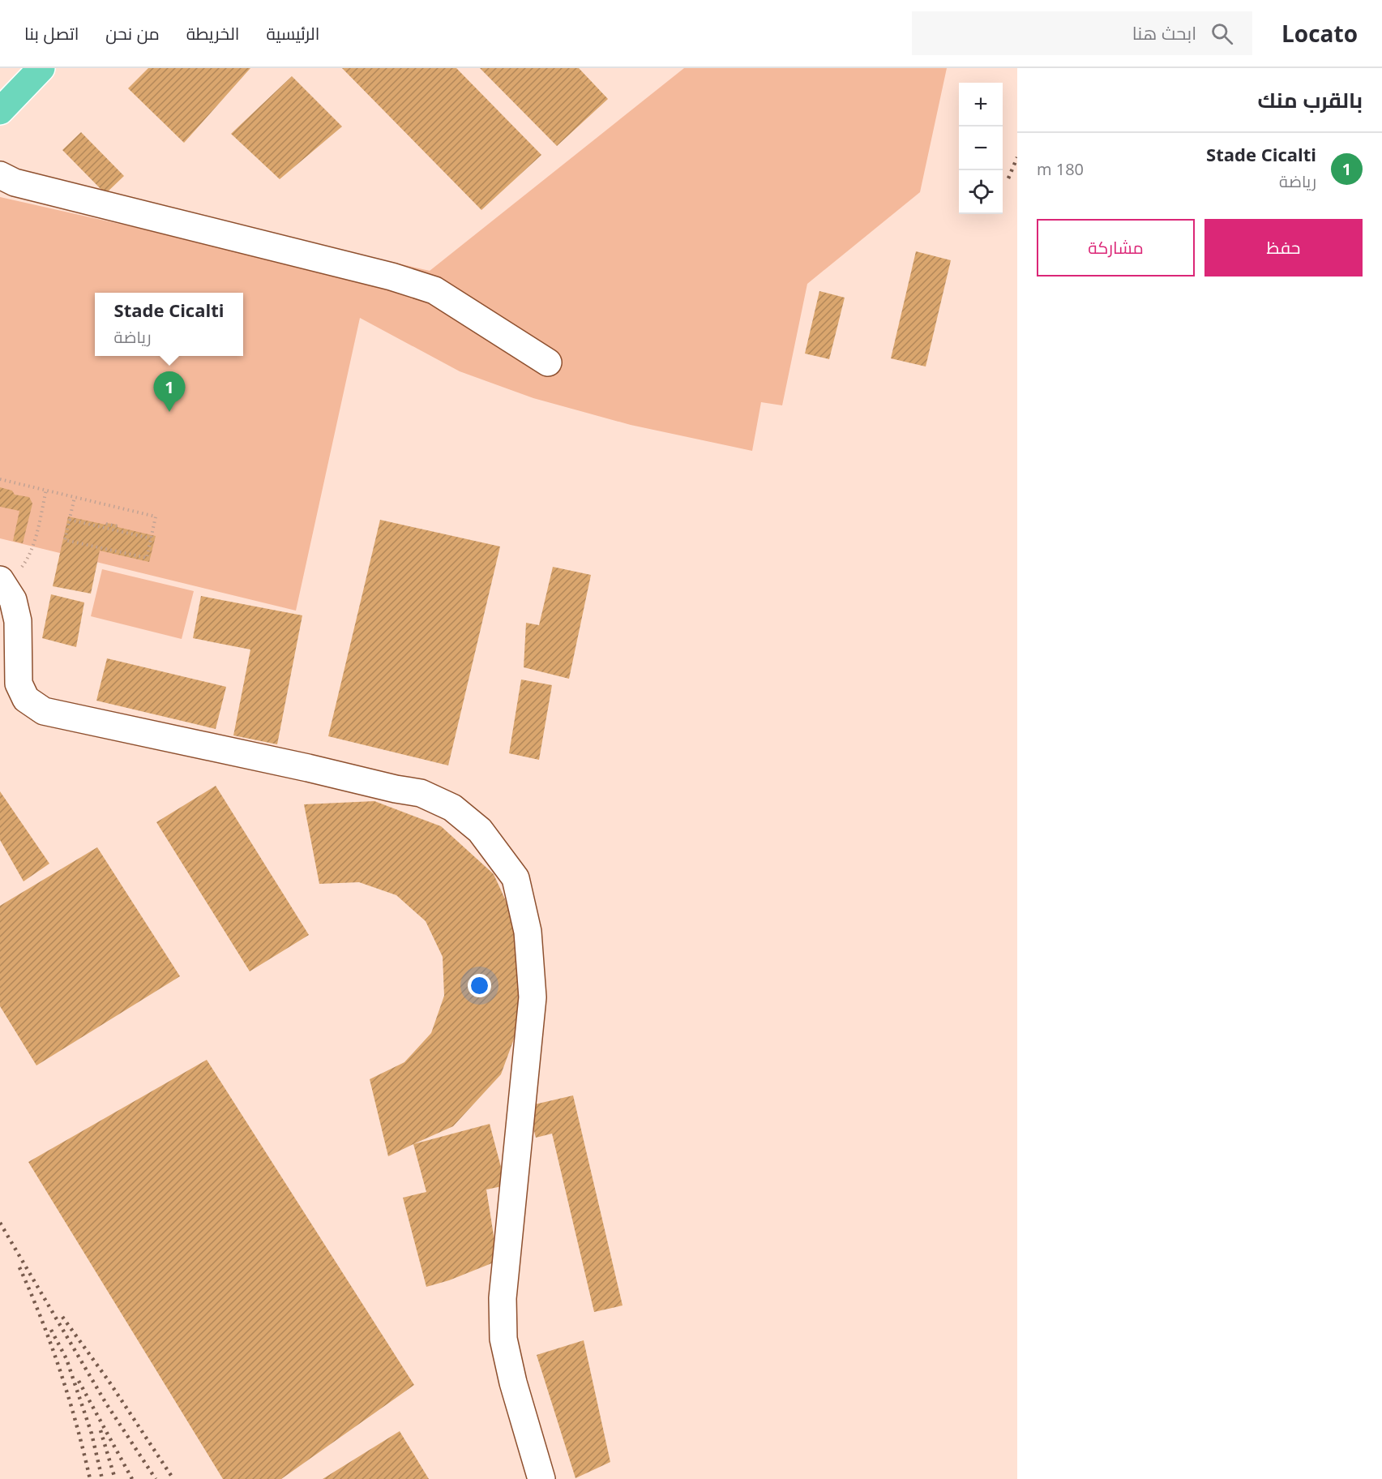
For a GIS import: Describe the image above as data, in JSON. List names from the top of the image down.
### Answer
{
  "page": {
    "header": "Locato",
    "search": "ابحث هنا",
    "nav": [
      "الرئيسية",
      "الخريطة",
      "من نحن",
      "اتصل بنا"
    ],
    "heading": "بالقرب منك",
    "map_buttons": ["+", "−"],
    "list": [
      {
        "mark": "1",
        "name": "Stade Cicalti",
        "note": "رياضة",
        "value": "180 m"
      }
    ],
    "buttons": ["حفظ", "مشاركة"],
    "popup": ["Stade Cicalti", "رياضة"],
    "pins": "1"
  }
}
